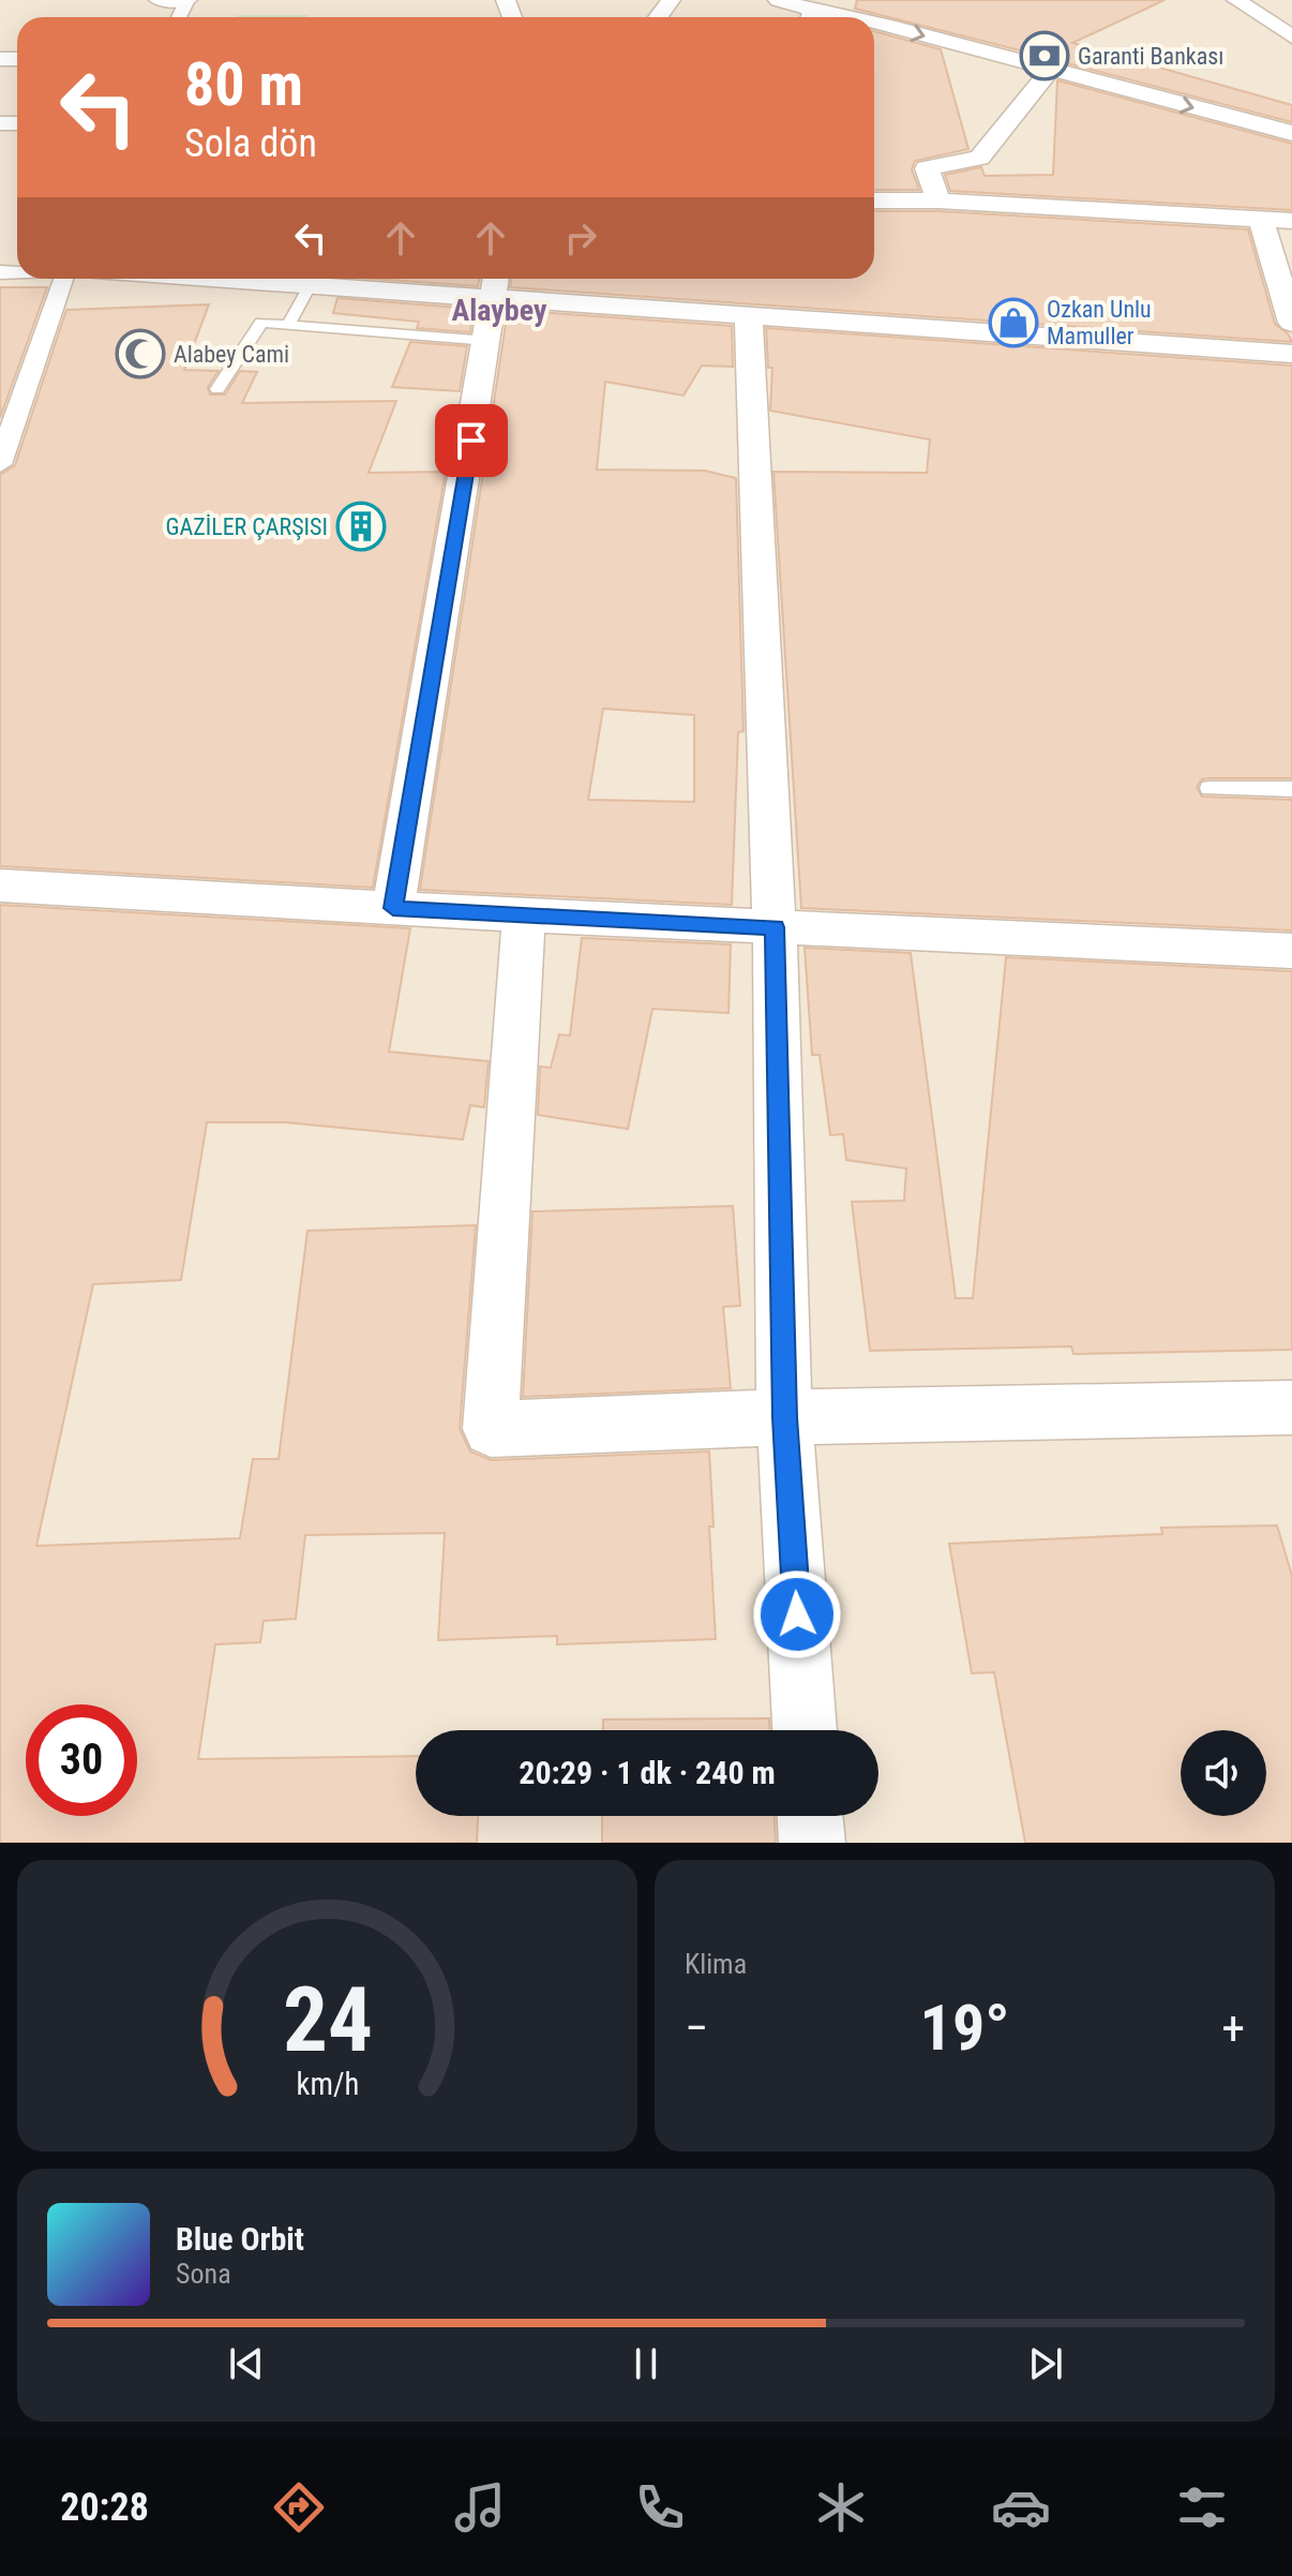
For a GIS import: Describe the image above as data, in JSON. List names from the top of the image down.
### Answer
{
  "districts": ["Alaybey"],
  "places": {
    "bank": ["Garanti Bankası"],
    "shop": ["Ozkan Unlu Mamuller"],
    "mosque": ["Alabey Cami"],
    "building": ["GAZİLER ÇARŞISI"]
  },
  "page": {
    "turn": ["80 m", "Sola dön"],
    "limit": "30",
    "trip": "20:29 · 1 dk · 240 m",
    "tile": "Klima",
    "heat": ["−", "19°", "+"],
    "song": ["Blue Orbit", "Sona"],
    "tabs": "20:28",
    "gauge": ["24", "km/h"]
  }
}
